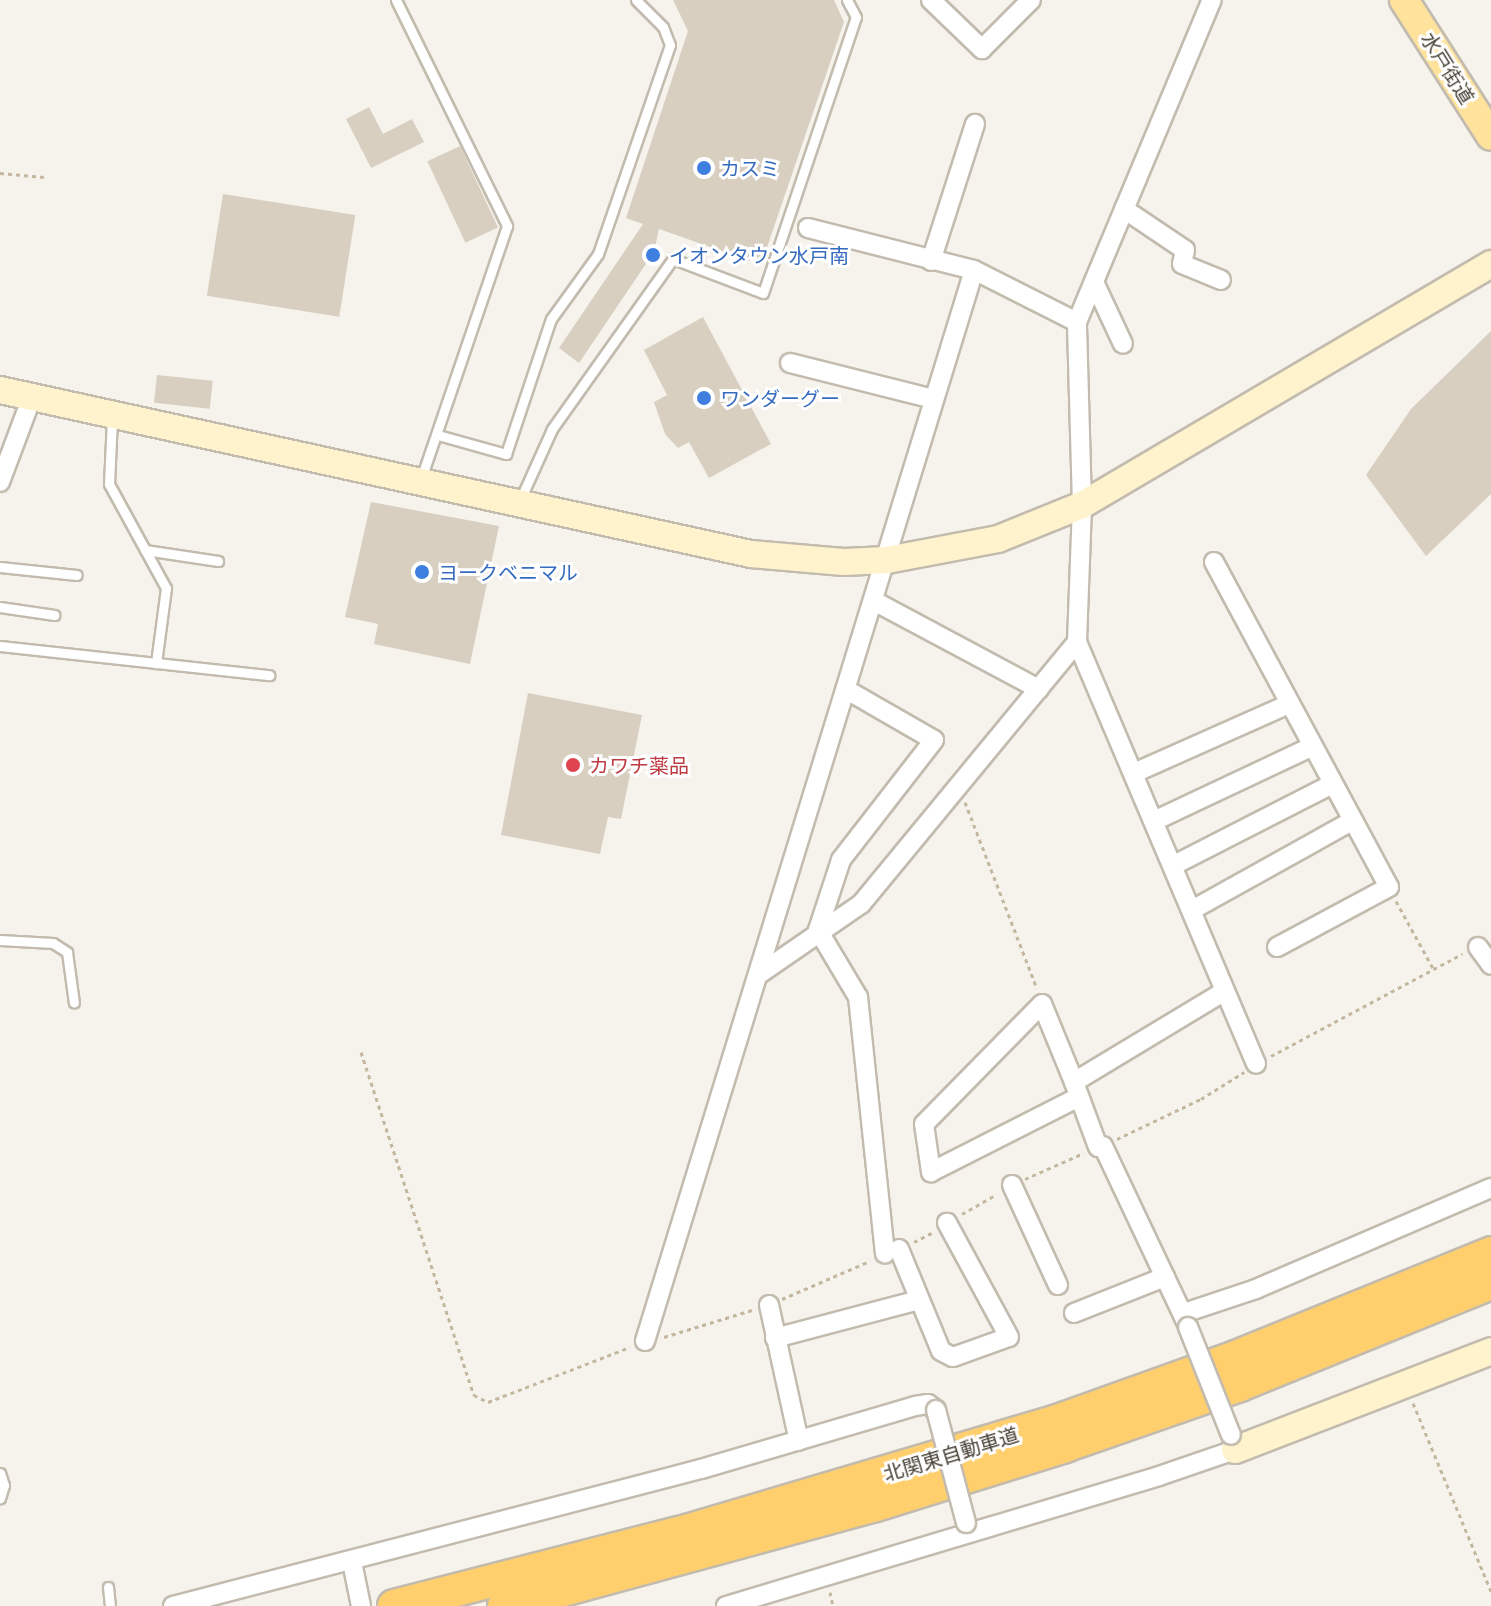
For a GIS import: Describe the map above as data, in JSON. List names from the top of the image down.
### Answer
{
  "streets": {
    "highway": ["北関東自動車道"],
    "main road": ["水戸街道"]
  },
  "places": [
    "カスミ",
    "イオンタウン水戸南",
    "ワンダーグー",
    "ヨークベニマル",
    "カワチ薬品"
  ]
}
